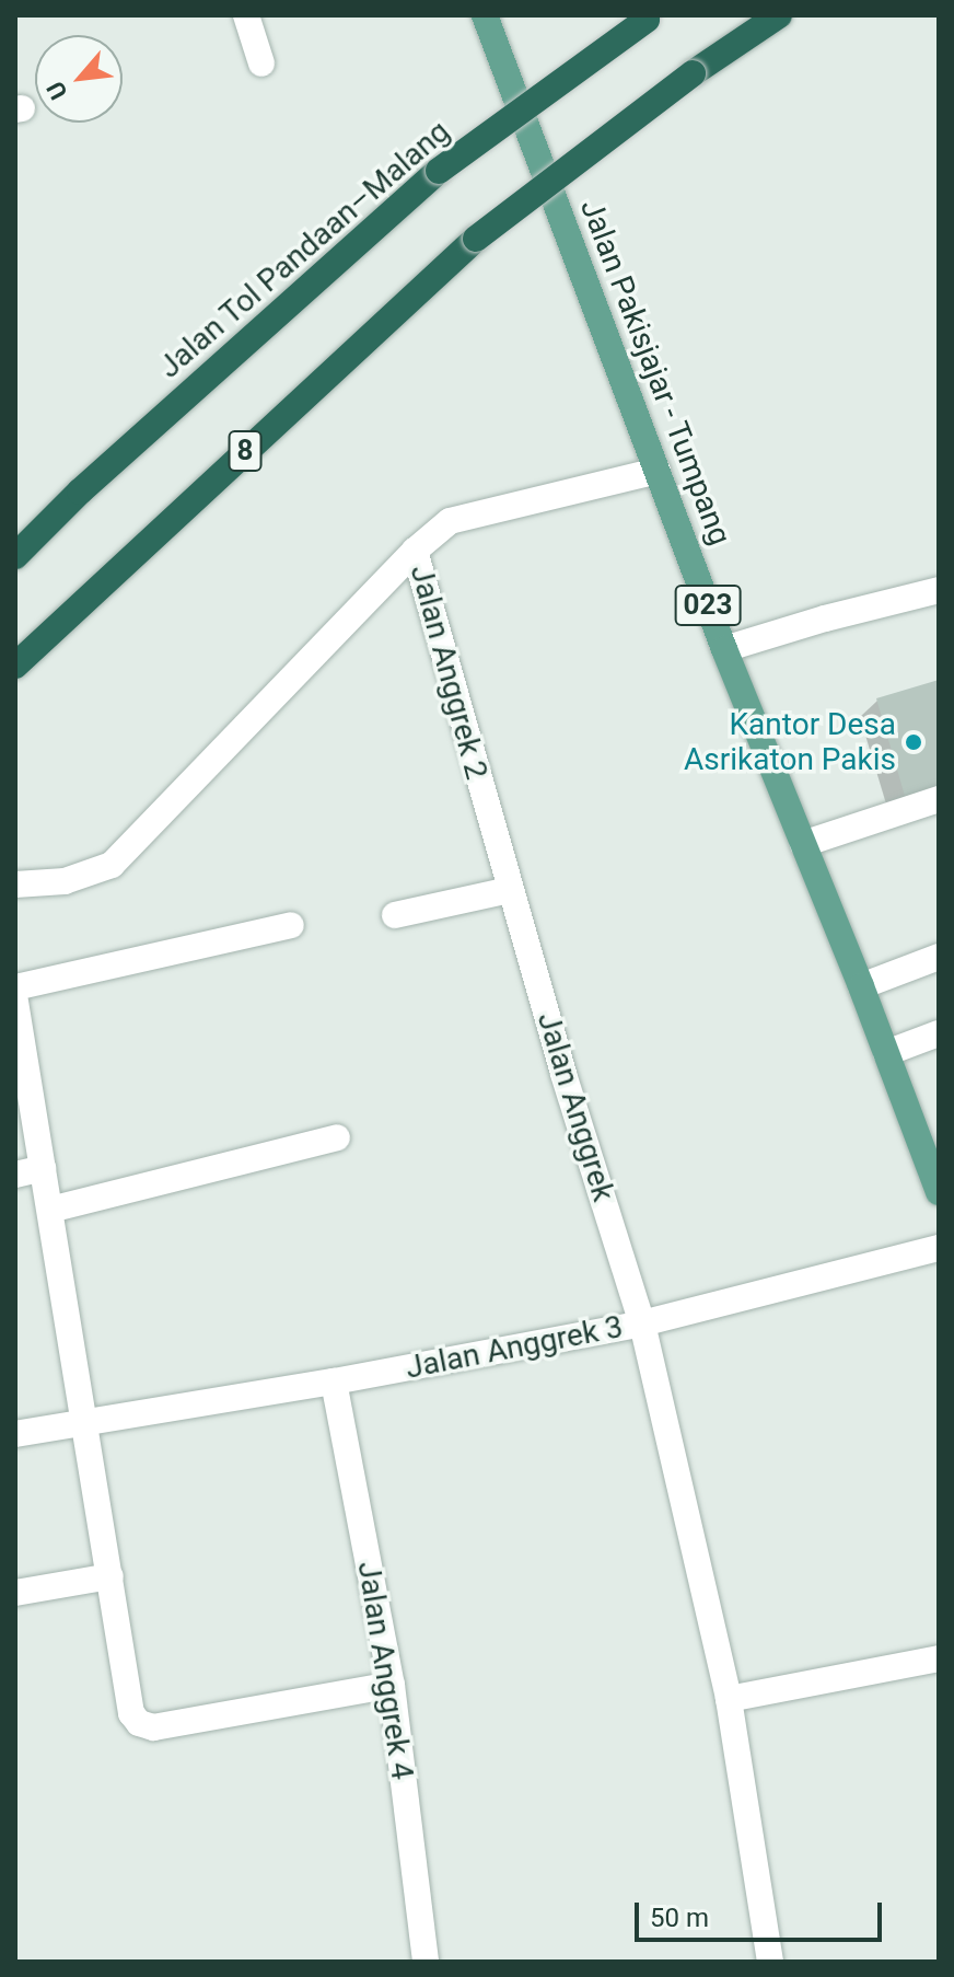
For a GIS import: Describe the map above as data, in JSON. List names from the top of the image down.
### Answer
{
  "streets": {
    "highway": ["Jalan Tol Pandaan–Malang", "8"],
    "main road": ["Jalan Pakisjajar - Tumpang", "023"],
    "street": [
      "Jalan Anggrek 2",
      "Jalan Anggrek",
      "Jalan Anggrek 3",
      "Jalan Anggrek 4"
    ]
  },
  "crossings": [
    ["Jalan Pakisjajar - Tumpang", "Jalan Anggrek 2"],
    ["Jalan Anggrek 2", "Jalan Anggrek"],
    ["Jalan Anggrek", "Jalan Anggrek 3"],
    ["Jalan Anggrek 3", "Jalan Anggrek 4"]
  ],
  "places": ["Kantor Desa Asrikaton Pakis"],
  "scale_bar": "50 m",
  "north": "bottom left"
}
